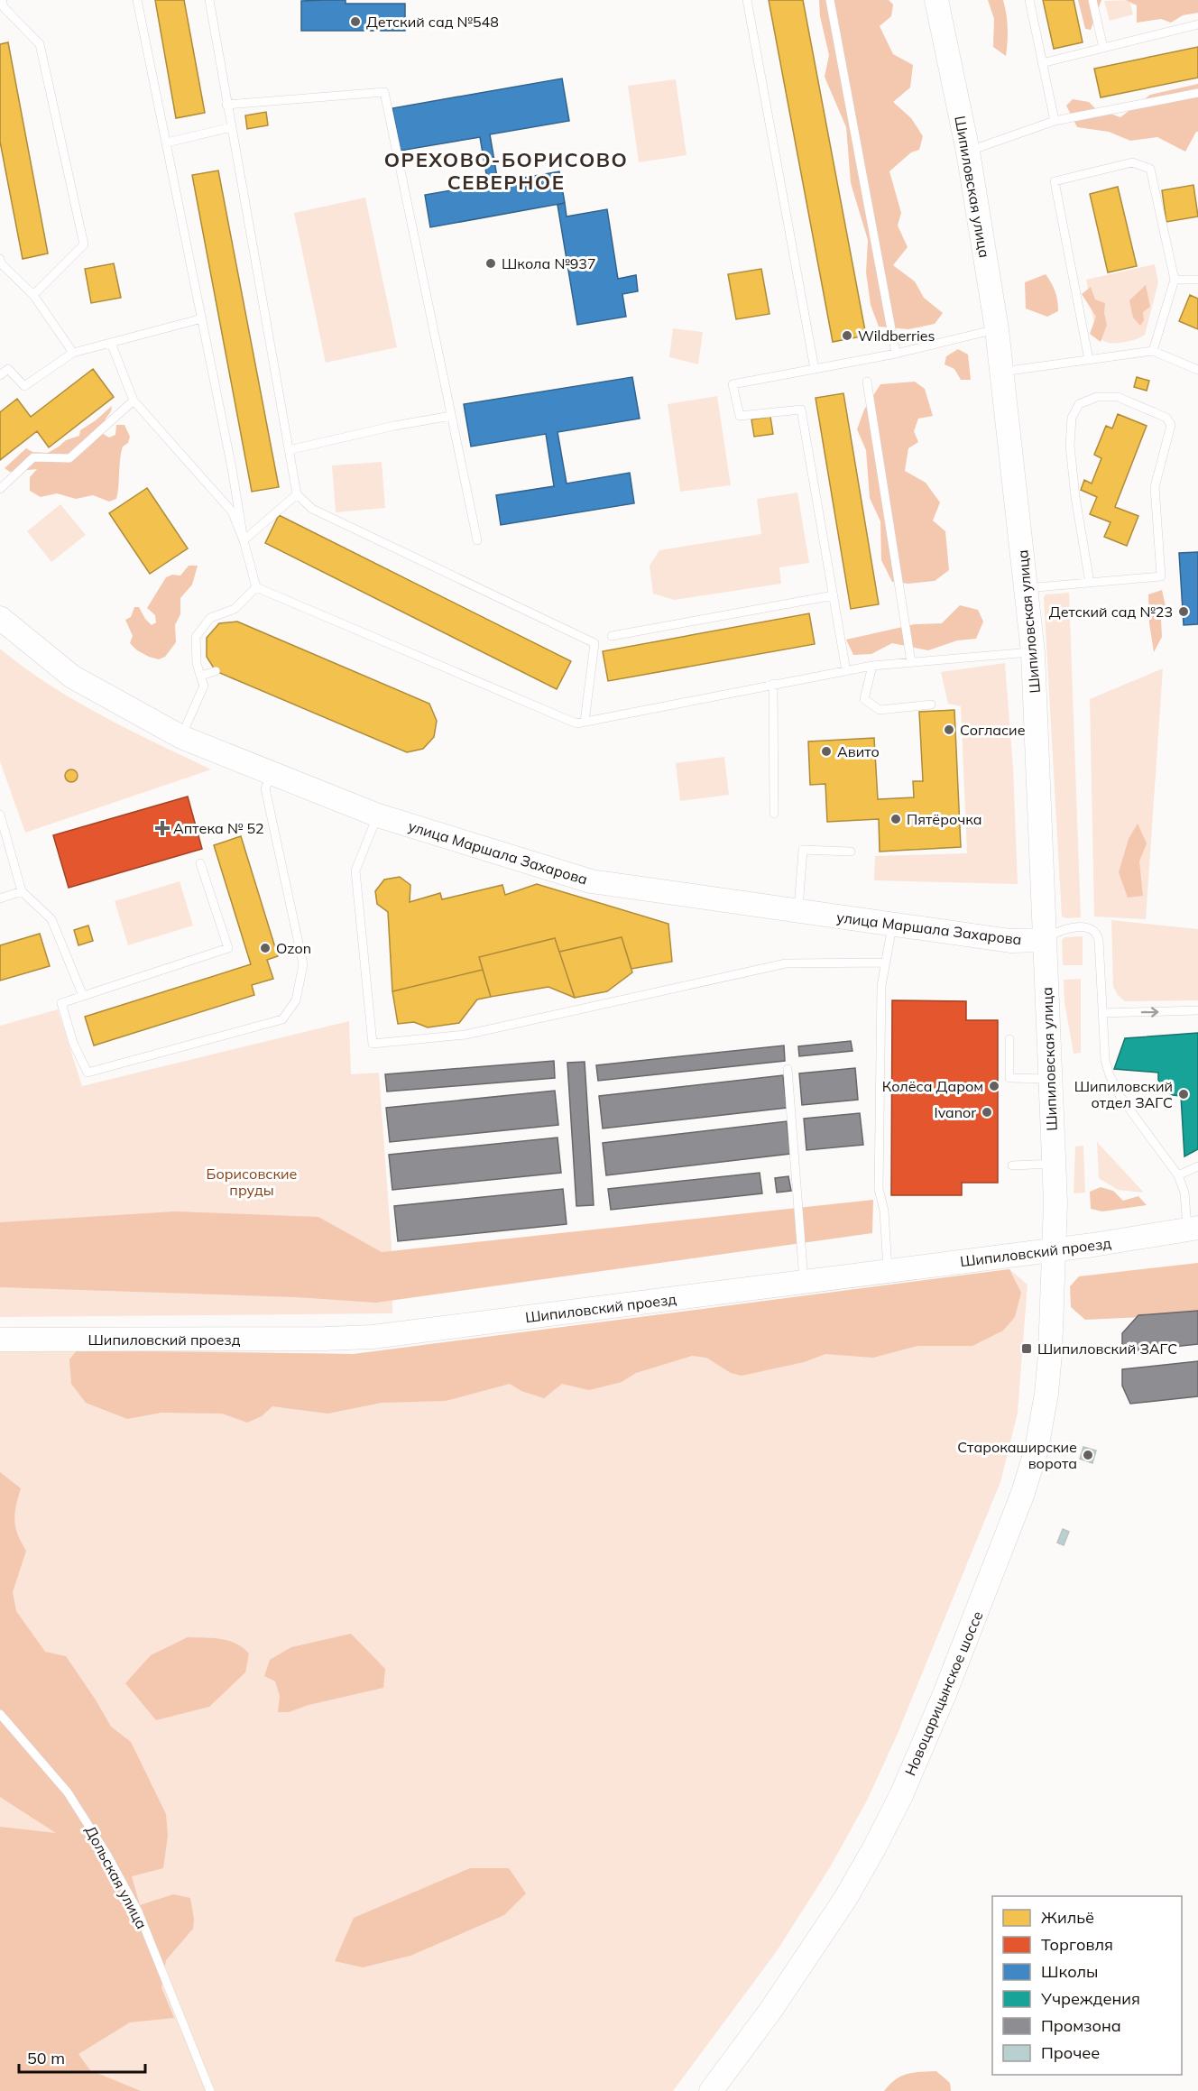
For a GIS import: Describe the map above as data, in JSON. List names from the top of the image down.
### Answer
{
  "streets": {
    "main road": [
      "Шипиловская улица",
      "улица Маршала Захарова",
      "Шипиловский проезд",
      "Новоцарицынское шоссе"
    ],
    "lane": ["Дольская улица"]
  },
  "crossings": [
    ["Шипиловская улица", "улица Маршала Захарова"],
    ["Шипиловская улица", "Шипиловский проезд"],
    ["Шипиловская улица", "Новоцарицынское шоссе"],
    ["Шипиловский проезд", "Новоцарицынское шоссе"]
  ],
  "districts": ["ОРЕХОВО-БОРИСОВО СЕВЕРНОЕ"],
  "parks": ["Борисовские пруды"],
  "places": {
    "other": [
      "Детский сад №548",
      "Школа №937",
      "Wildberries",
      "Детский сад №23",
      "Согласие",
      "Авито",
      "Пятёрочка",
      "Ozon",
      "Колёса Даром",
      "Шипиловский отдел ЗАГС",
      "Ivanor",
      "Старокаширские ворота"
    ],
    "health": ["Аптека № 52"],
    "transit": ["Шипиловский ЗАГС"]
  },
  "legend": [
    "Жильё",
    "Торговля",
    "Школы",
    "Учреждения",
    "Промзона",
    "Прочее"
  ],
  "scale_bar": "50 m"
}
